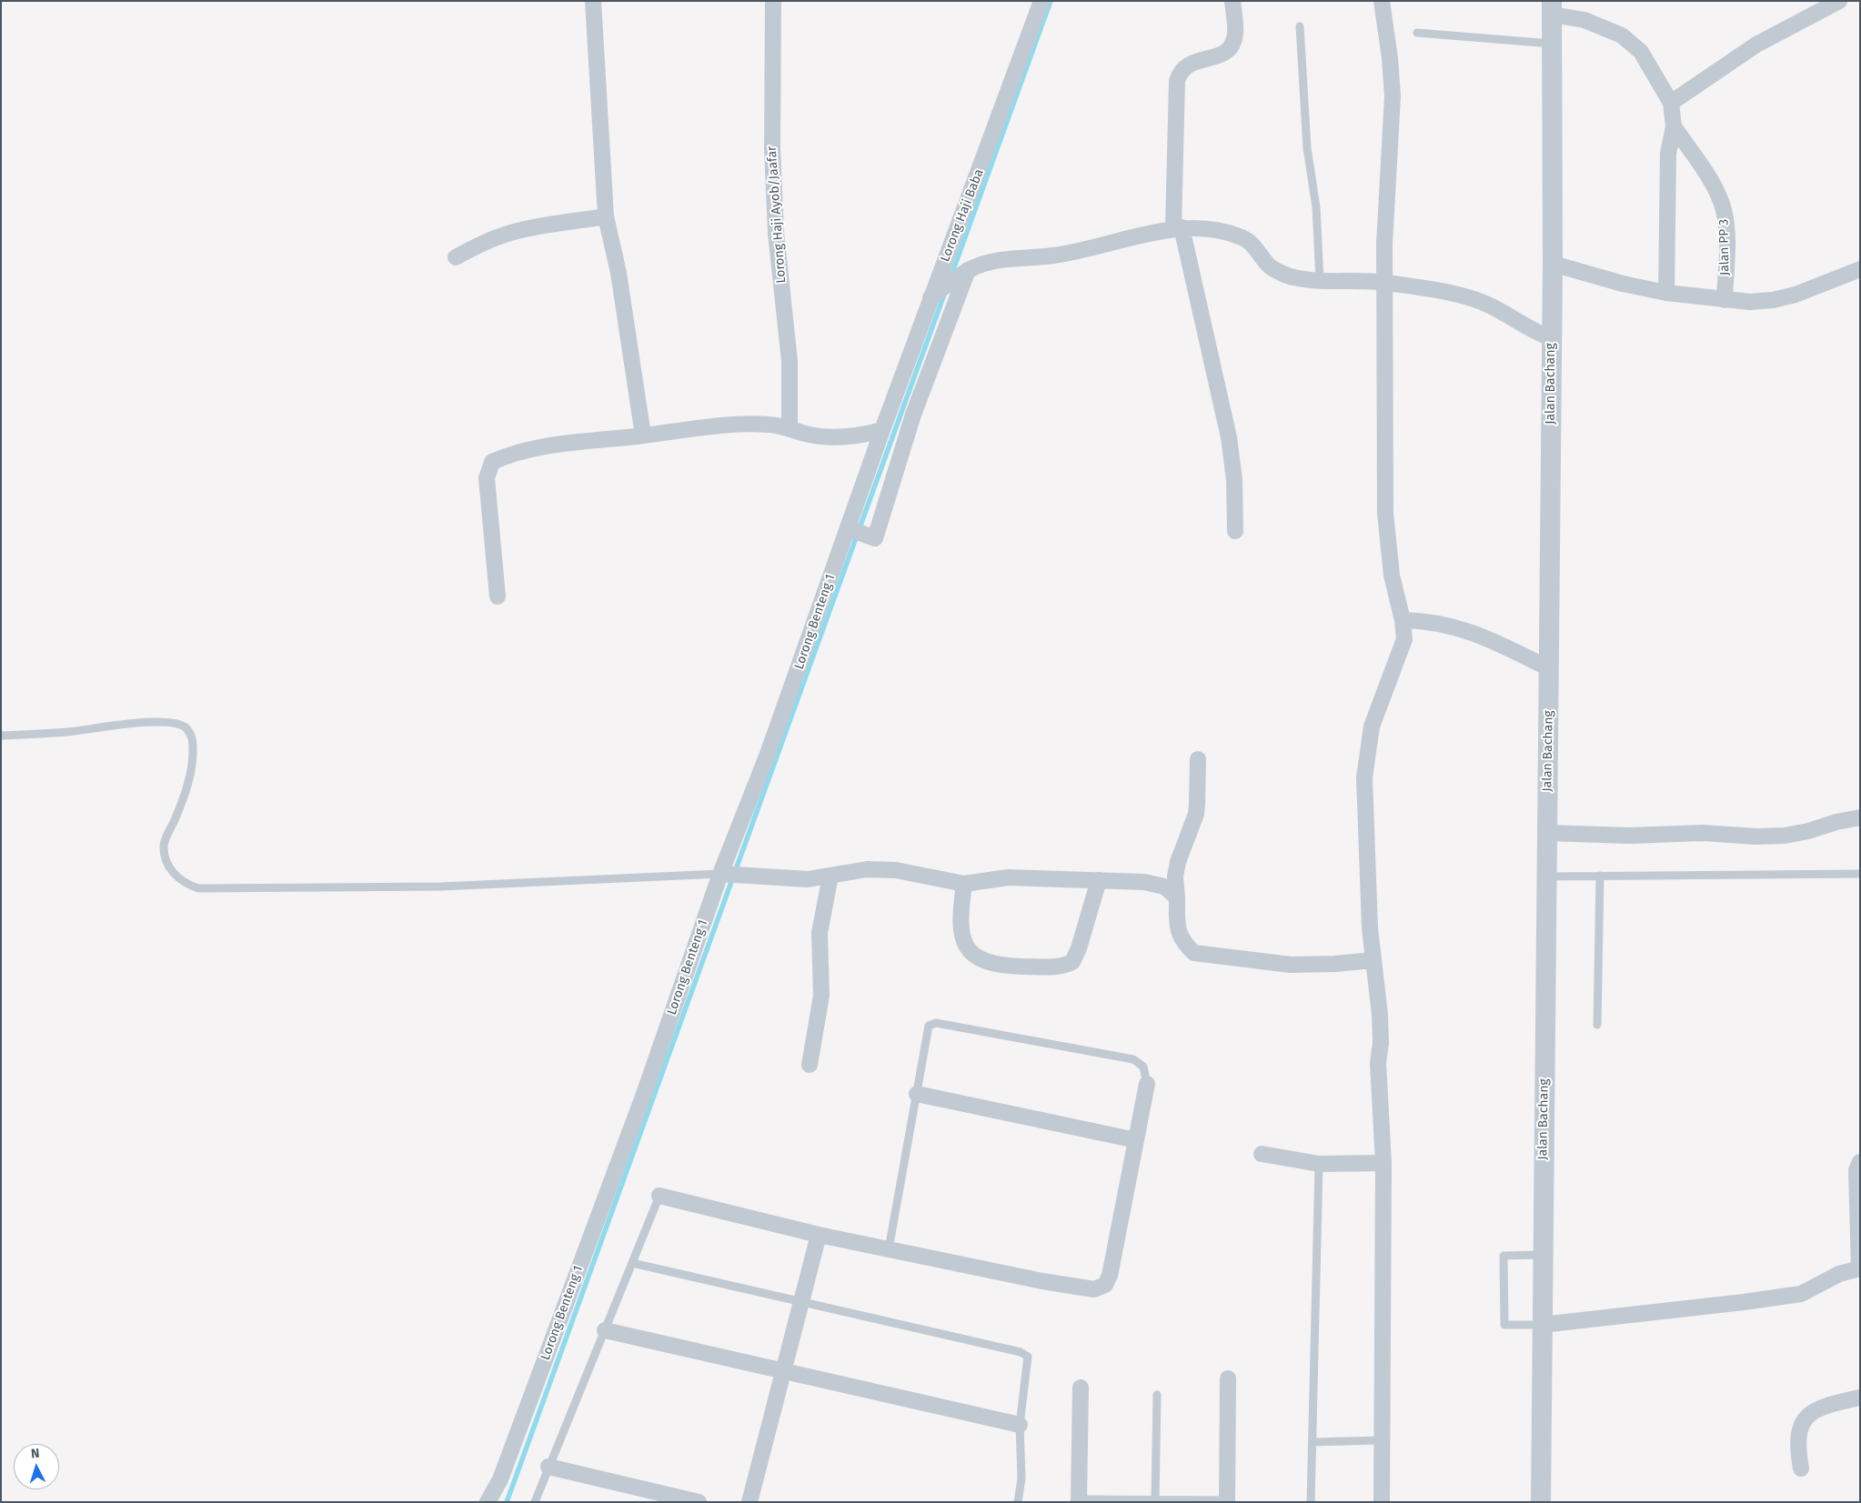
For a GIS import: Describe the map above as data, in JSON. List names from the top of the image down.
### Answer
{
  "streets": {
    "street": [
      "Lorong Haji Ayob/Jaafar",
      "Lorong Haji Baba",
      "Jalan PP 3",
      "Jalan Bachang",
      "Lorong Benteng 1"
    ]
  },
  "crossings": [
    ["Lorong Haji Baba", "Lorong Benteng 1"]
  ],
  "north": "top"
}
